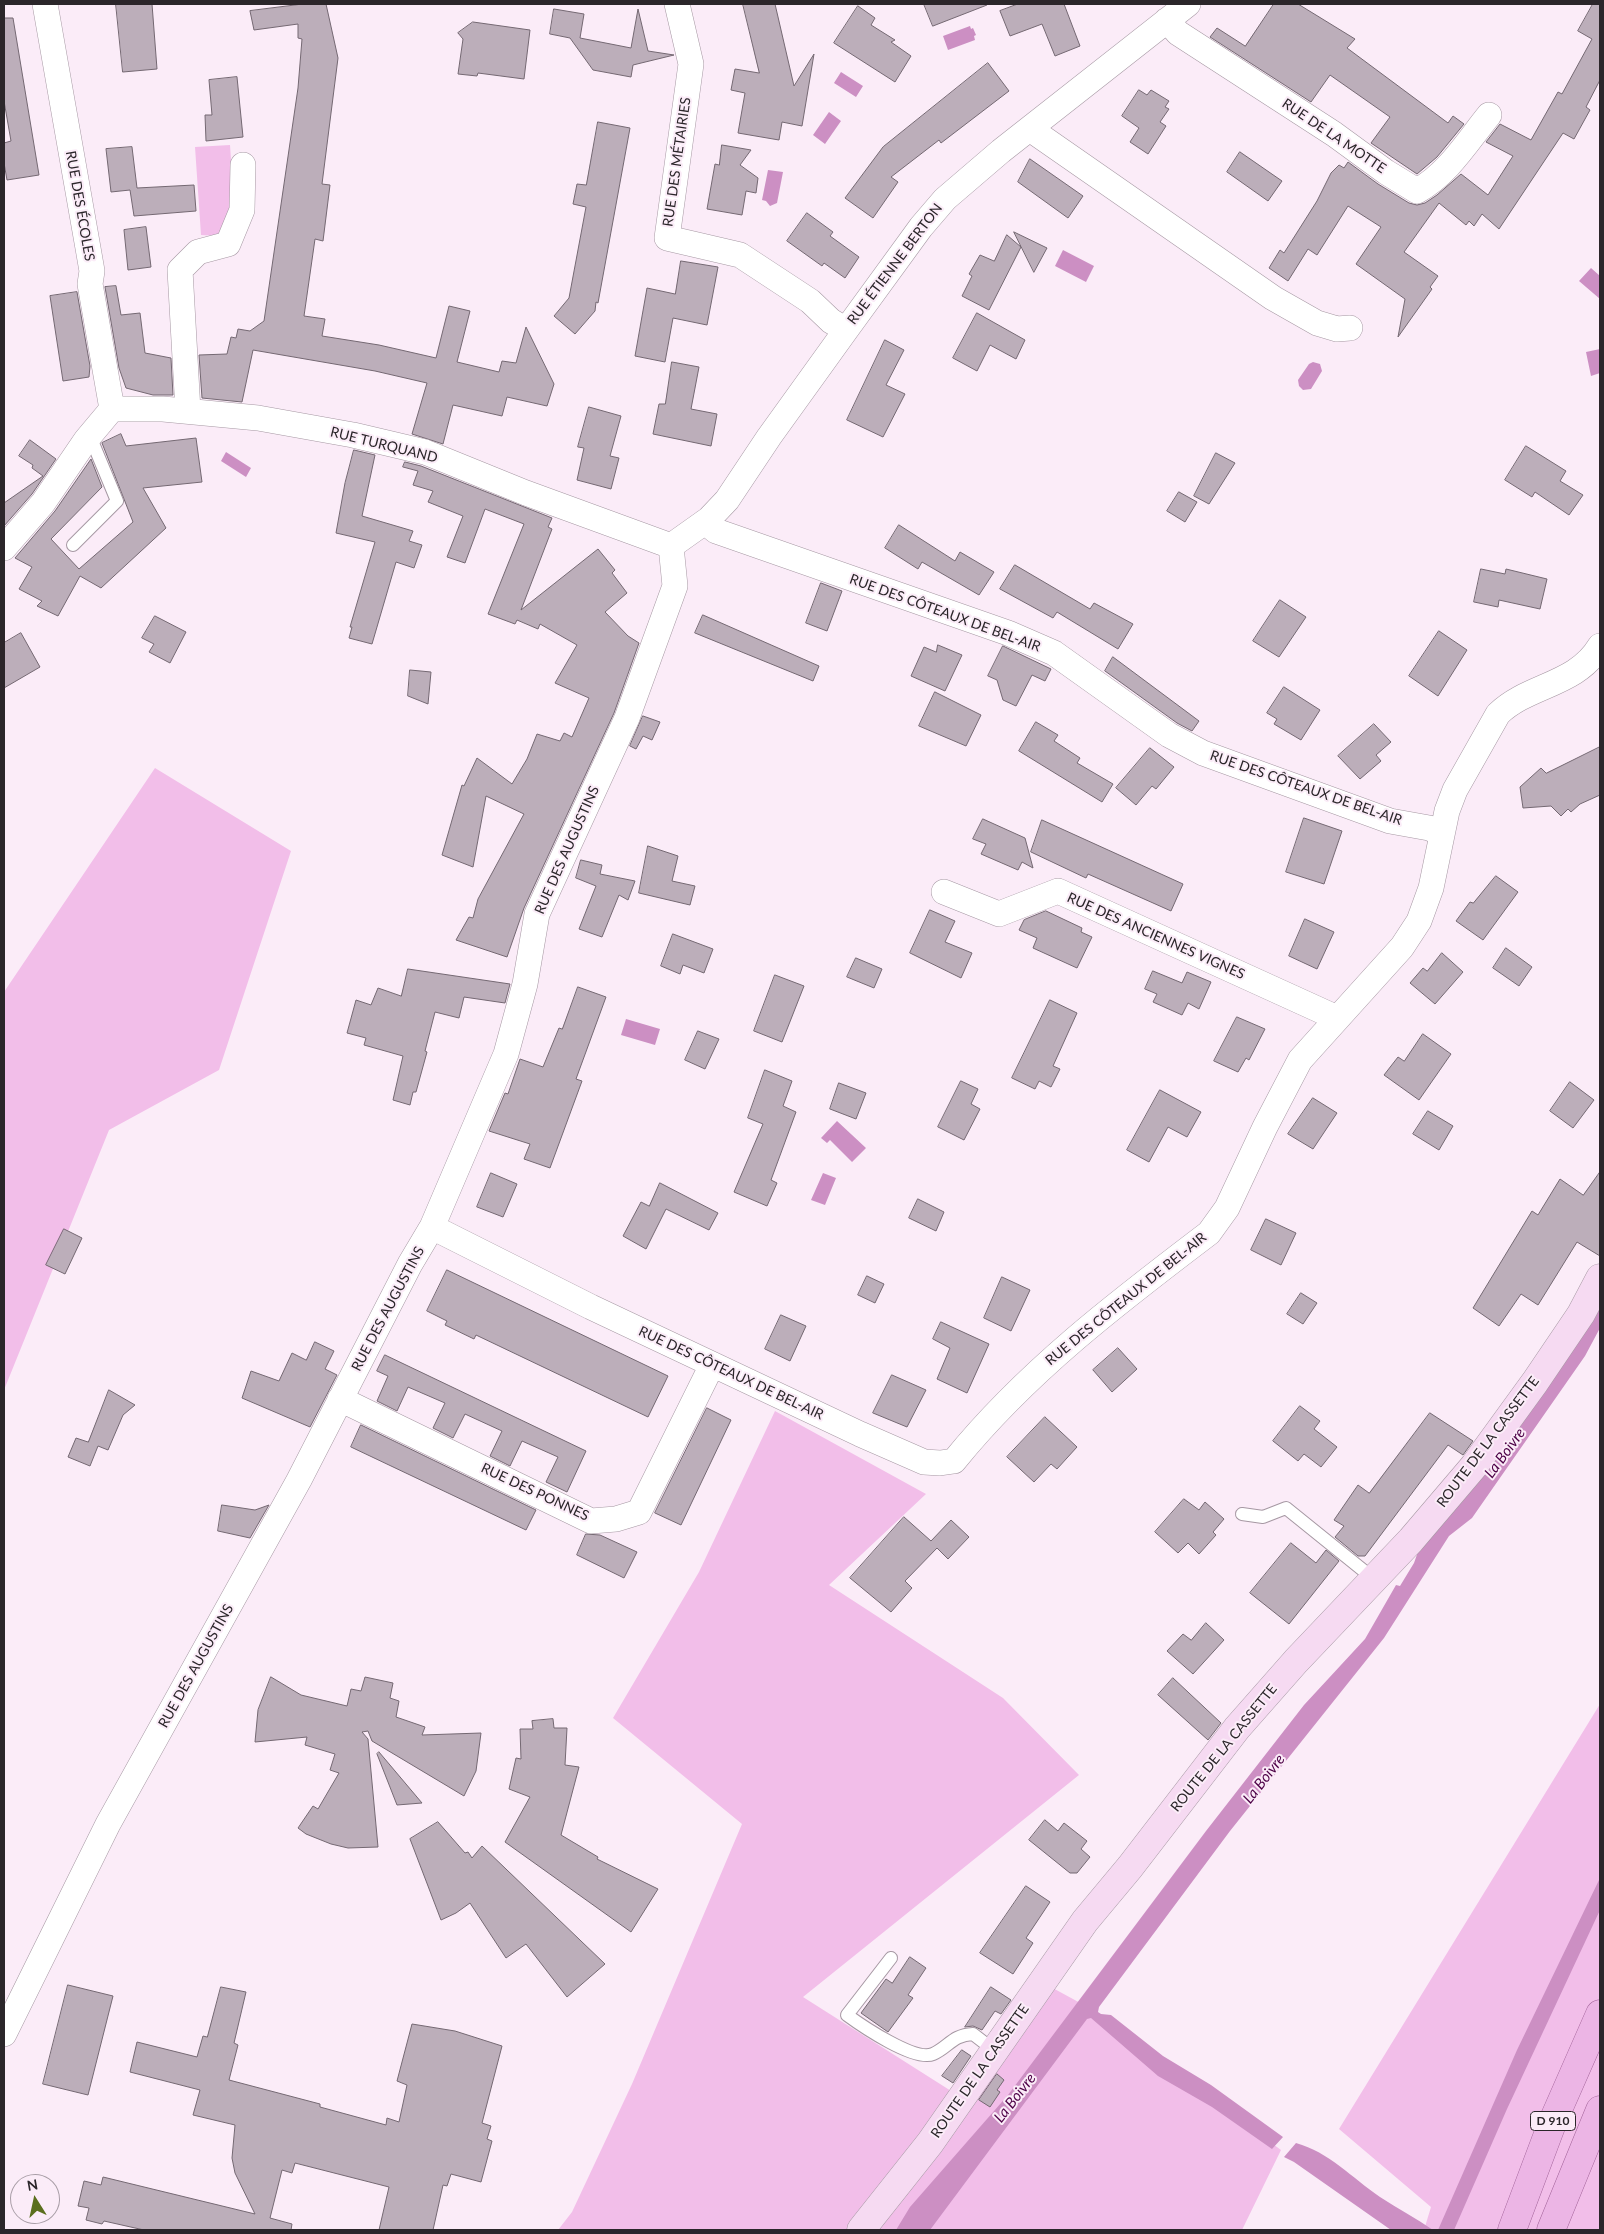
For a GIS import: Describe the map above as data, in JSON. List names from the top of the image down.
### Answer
{
  "streets": {
    "main road": ["D 910"],
    "street": [
      "RUE DE LA MOTTE",
      "RUE DES MÉTAIRIES",
      "RUE DES ÉCOLES",
      "RUE ÉTIENNE BERTON",
      "RUE TURQUAND",
      "RUE DES CÔTEAUX DE BEL-AIR",
      "RUE DES AUGUSTINS",
      "RUE DES ANCIENNES VIGNES",
      "ROUTE DE LA CASSETTE",
      "RUE DES PONNES"
    ]
  },
  "crossings": [
    ["RUE DE LA MOTTE", "RUE ÉTIENNE BERTON"],
    ["RUE DES MÉTAIRIES", "RUE ÉTIENNE BERTON"],
    ["RUE DES ÉCOLES", "RUE TURQUAND"],
    ["RUE ÉTIENNE BERTON", "RUE TURQUAND"],
    ["RUE ÉTIENNE BERTON", "RUE DES CÔTEAUX DE BEL-AIR"],
    ["RUE ÉTIENNE BERTON", "RUE DES AUGUSTINS"],
    ["RUE TURQUAND", "RUE DES AUGUSTINS"],
    ["RUE DES CÔTEAUX DE BEL-AIR", "RUE DES AUGUSTINS"],
    ["RUE DES CÔTEAUX DE BEL-AIR", "RUE DES ANCIENNES VIGNES"],
    ["RUE DES CÔTEAUX DE BEL-AIR", "RUE DES PONNES"],
    ["RUE DES AUGUSTINS", "RUE DES PONNES"]
  ],
  "water": ["La Boivre"],
  "north": "top"
}
